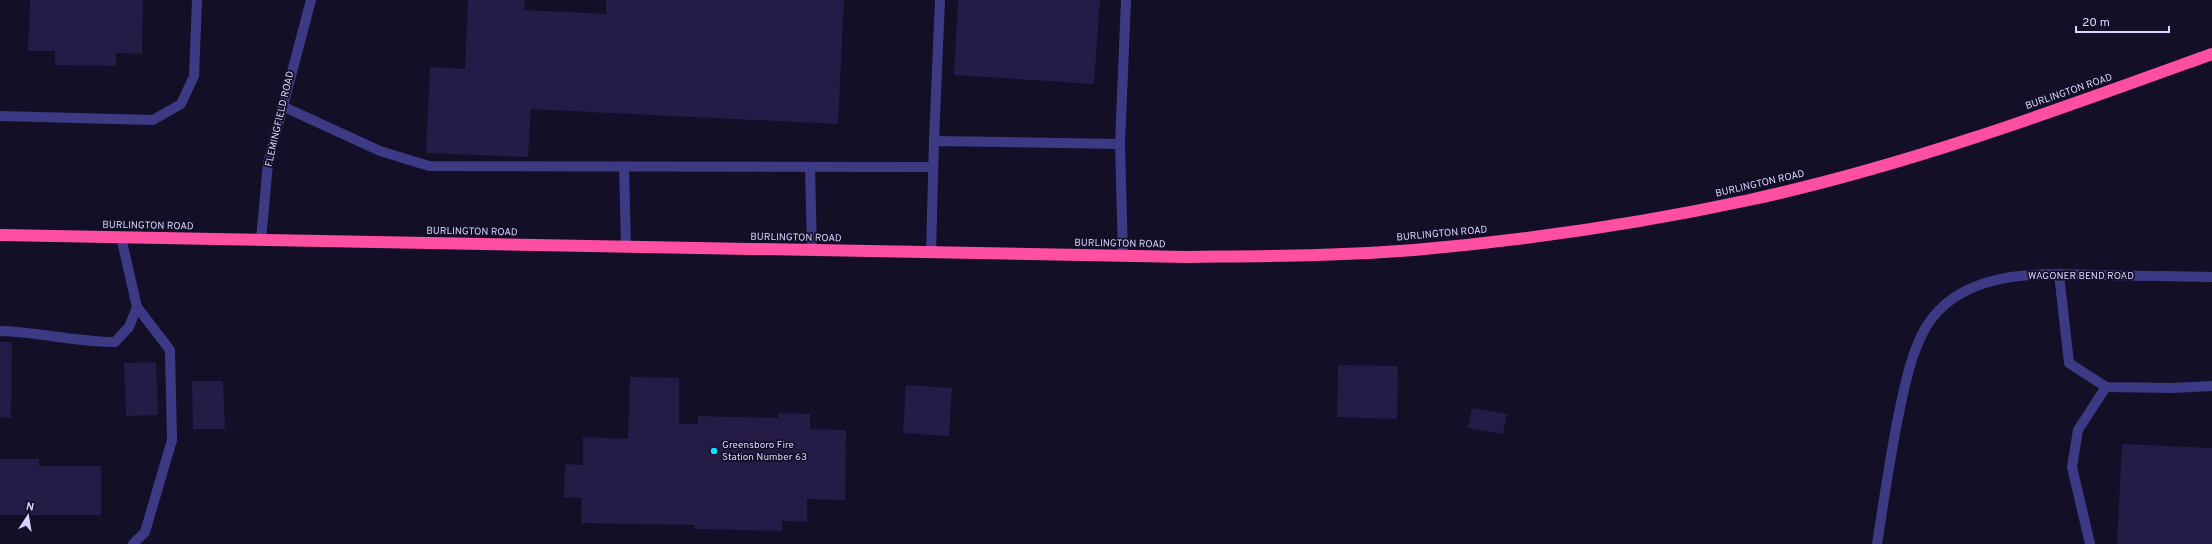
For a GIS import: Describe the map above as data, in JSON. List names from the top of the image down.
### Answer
{
  "streets": {
    "highway": ["BURLINGTON ROAD"],
    "street": ["FLEMINGFIELD ROAD", "WAGONER BEND ROAD"]
  },
  "crossings": [
    ["BURLINGTON ROAD", "FLEMINGFIELD ROAD"]
  ],
  "places": ["Greensboro Fire Station Number 63"],
  "scale_bar": "20 m",
  "north": "top"
}
